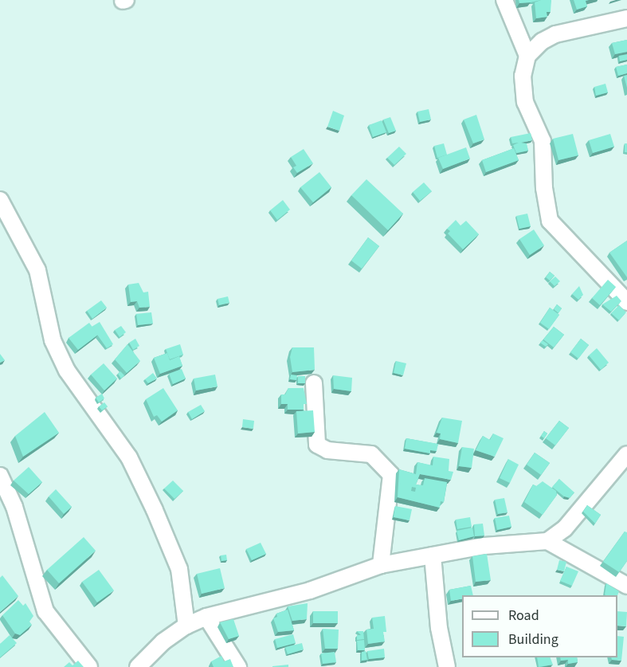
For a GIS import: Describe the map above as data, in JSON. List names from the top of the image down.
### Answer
{
  "legend": ["Road", "Building"]
}
